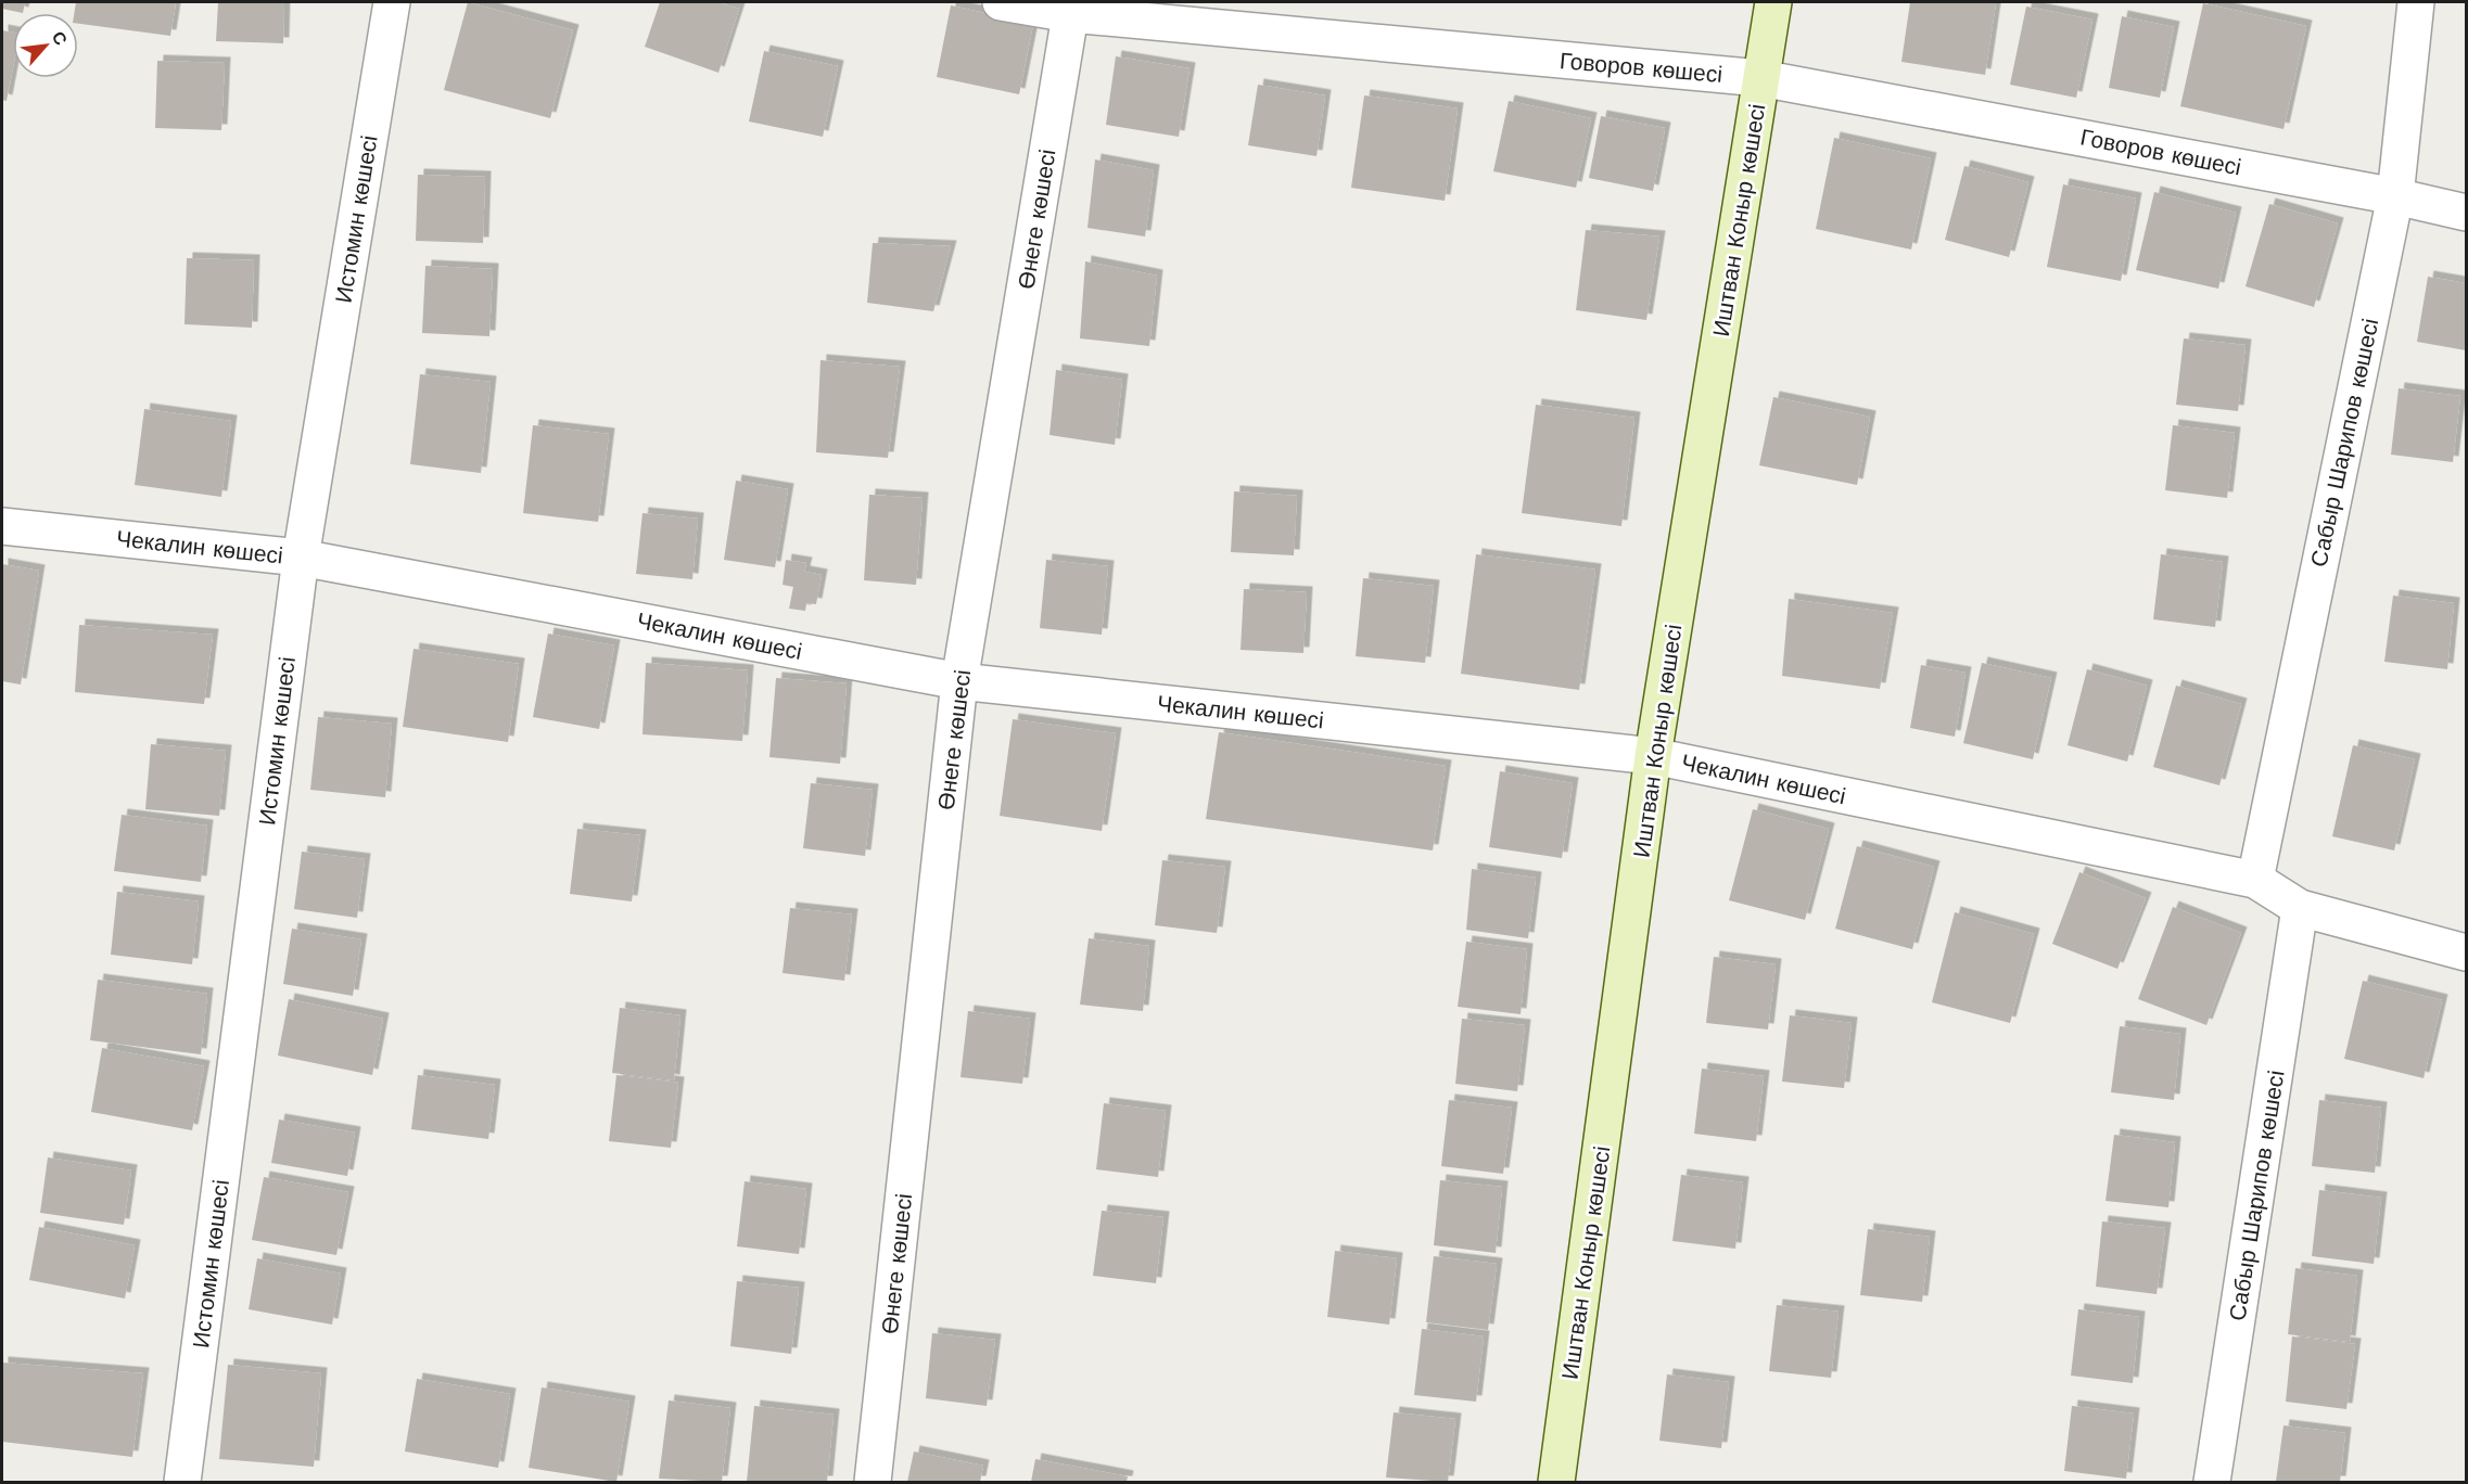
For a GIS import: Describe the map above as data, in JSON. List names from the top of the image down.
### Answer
{
  "streets": {
    "street": [
      "Говоров көшесі",
      "Истомин көшесі",
      "Өнеге көшесі",
      "Иштван Коныр көшесі",
      "Сабыр Шарипов көшесі",
      "Чекалин көшесі"
    ]
  },
  "crossings": [
    ["Говоров көшесі", "Өнеге көшесі"],
    ["Говоров көшесі", "Иштван Коныр көшесі"],
    ["Говоров көшесі", "Сабыр Шарипов көшесі"],
    ["Истомин көшесі", "Чекалин көшесі"],
    ["Өнеге көшесі", "Чекалин көшесі"],
    ["Иштван Коныр көшесі", "Чекалин көшесі"],
    ["Сабыр Шарипов көшесі", "Чекалин көшесі"]
  ],
  "north": "top right"
}
